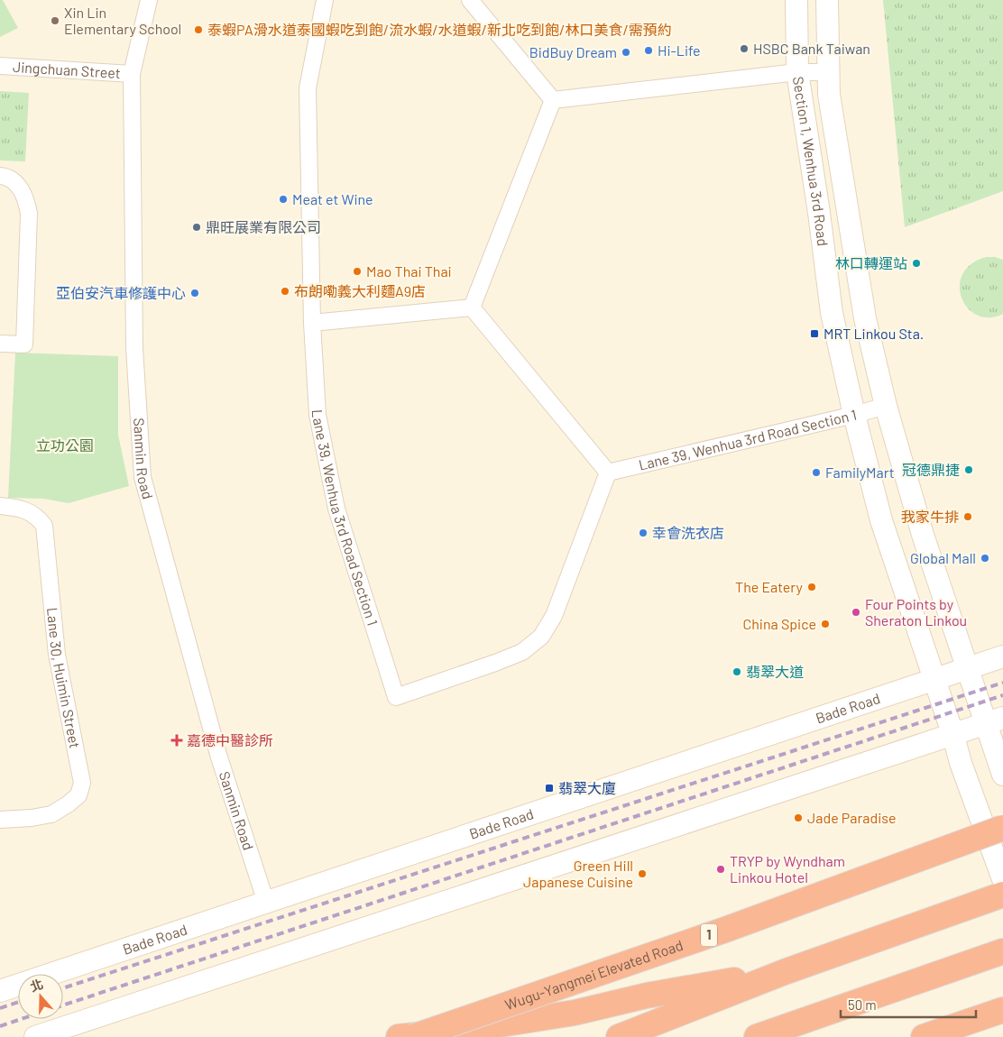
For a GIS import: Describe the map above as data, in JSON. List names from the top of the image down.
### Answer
{
  "streets": {
    "highway": ["1", "Wugu-Yangmei Elevated Road"],
    "street": [
      "Jingchuan Street",
      "Section 1, Wenhua 3rd Road",
      "Lane 39, Wenhua 3rd Road Section 1",
      "Sanmin Road",
      "Lane 30, Huimin Street",
      "Bade Road"
    ]
  },
  "crossings": [
    ["Jingchuan Street", "Sanmin Road"],
    ["Section 1, Wenhua 3rd Road", "Lane 39, Wenhua 3rd Road Section 1"],
    ["Section 1, Wenhua 3rd Road", "Bade Road"],
    ["Sanmin Road", "Bade Road"]
  ],
  "parks": ["立功公園"],
  "places": {
    "other": [
      "Xin Lin Elementary School",
      "泰蝦PA滑水道泰國蝦吃到飽/流水蝦/水道蝦/新北吃到飽/林口美食/需預約",
      "HSBC Bank Taiwan",
      "Hi-Life",
      "BidBuy Dream",
      "Meat et Wine",
      "鼎旺展業有限公司",
      "林口轉運站",
      "Mao Thai Thai",
      "布朗嘞義大利麵A9店",
      "亞伯安汽車修護中心",
      "冠德鼎捷",
      "FamilyMart",
      "我家牛排",
      "幸會洗衣店",
      "Global Mall",
      "The Eatery",
      "Four Points by Sheraton Linkou",
      "China Spice",
      "翡翠大道",
      "Jade Paradise",
      "TRYP by Wyndham Linkou Hotel",
      "Green Hill Japanese Cuisine"
    ],
    "transit": ["MRT Linkou Sta.", "翡翠大廈"],
    "health": ["嘉德中醫診所"]
  },
  "scale_bar": "50 m",
  "north": "top"
}
